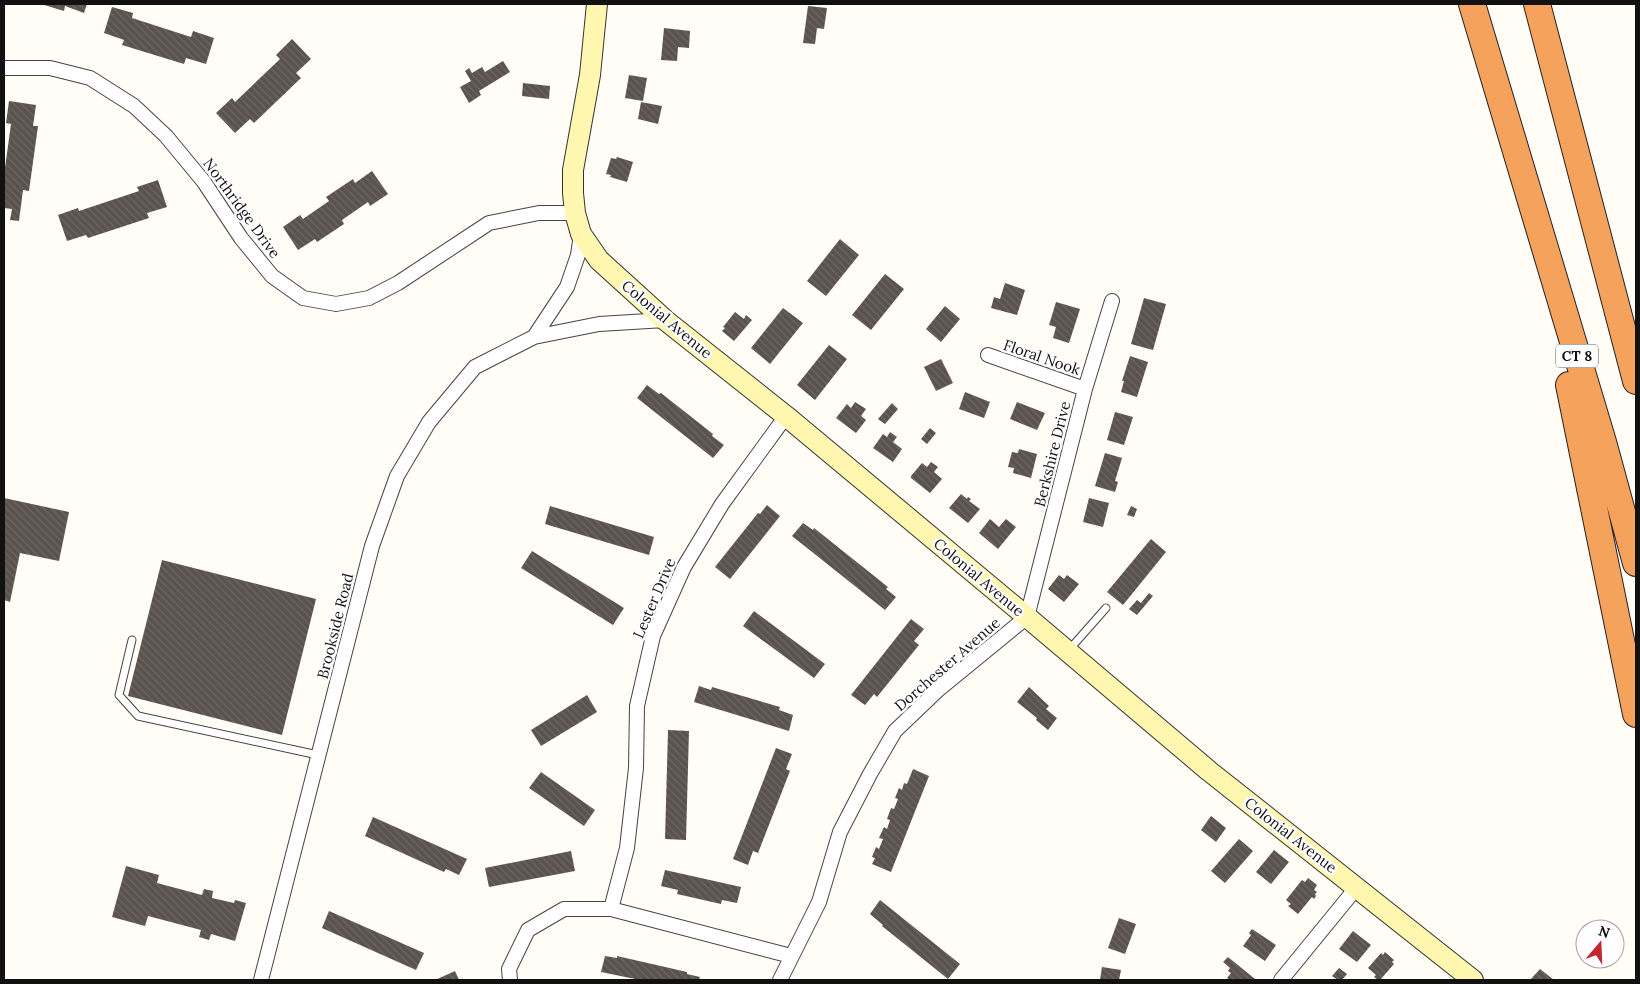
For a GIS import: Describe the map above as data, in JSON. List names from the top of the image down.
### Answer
{
  "streets": {
    "highway": ["CT 8"],
    "street": [
      "Northridge Drive",
      "Colonial Avenue",
      "Floral Nook",
      "Berkshire Drive",
      "Lester Drive",
      "Brookside Road",
      "Dorchester Avenue"
    ]
  },
  "crossings": [
    ["Northridge Drive", "Colonial Avenue"],
    ["Colonial Avenue", "Berkshire Drive"],
    ["Colonial Avenue", "Lester Drive"],
    ["Colonial Avenue", "Brookside Road"],
    ["Colonial Avenue", "Dorchester Avenue"],
    ["Floral Nook", "Berkshire Drive"],
    ["Berkshire Drive", "Dorchester Avenue"]
  ],
  "north": "top"
}
